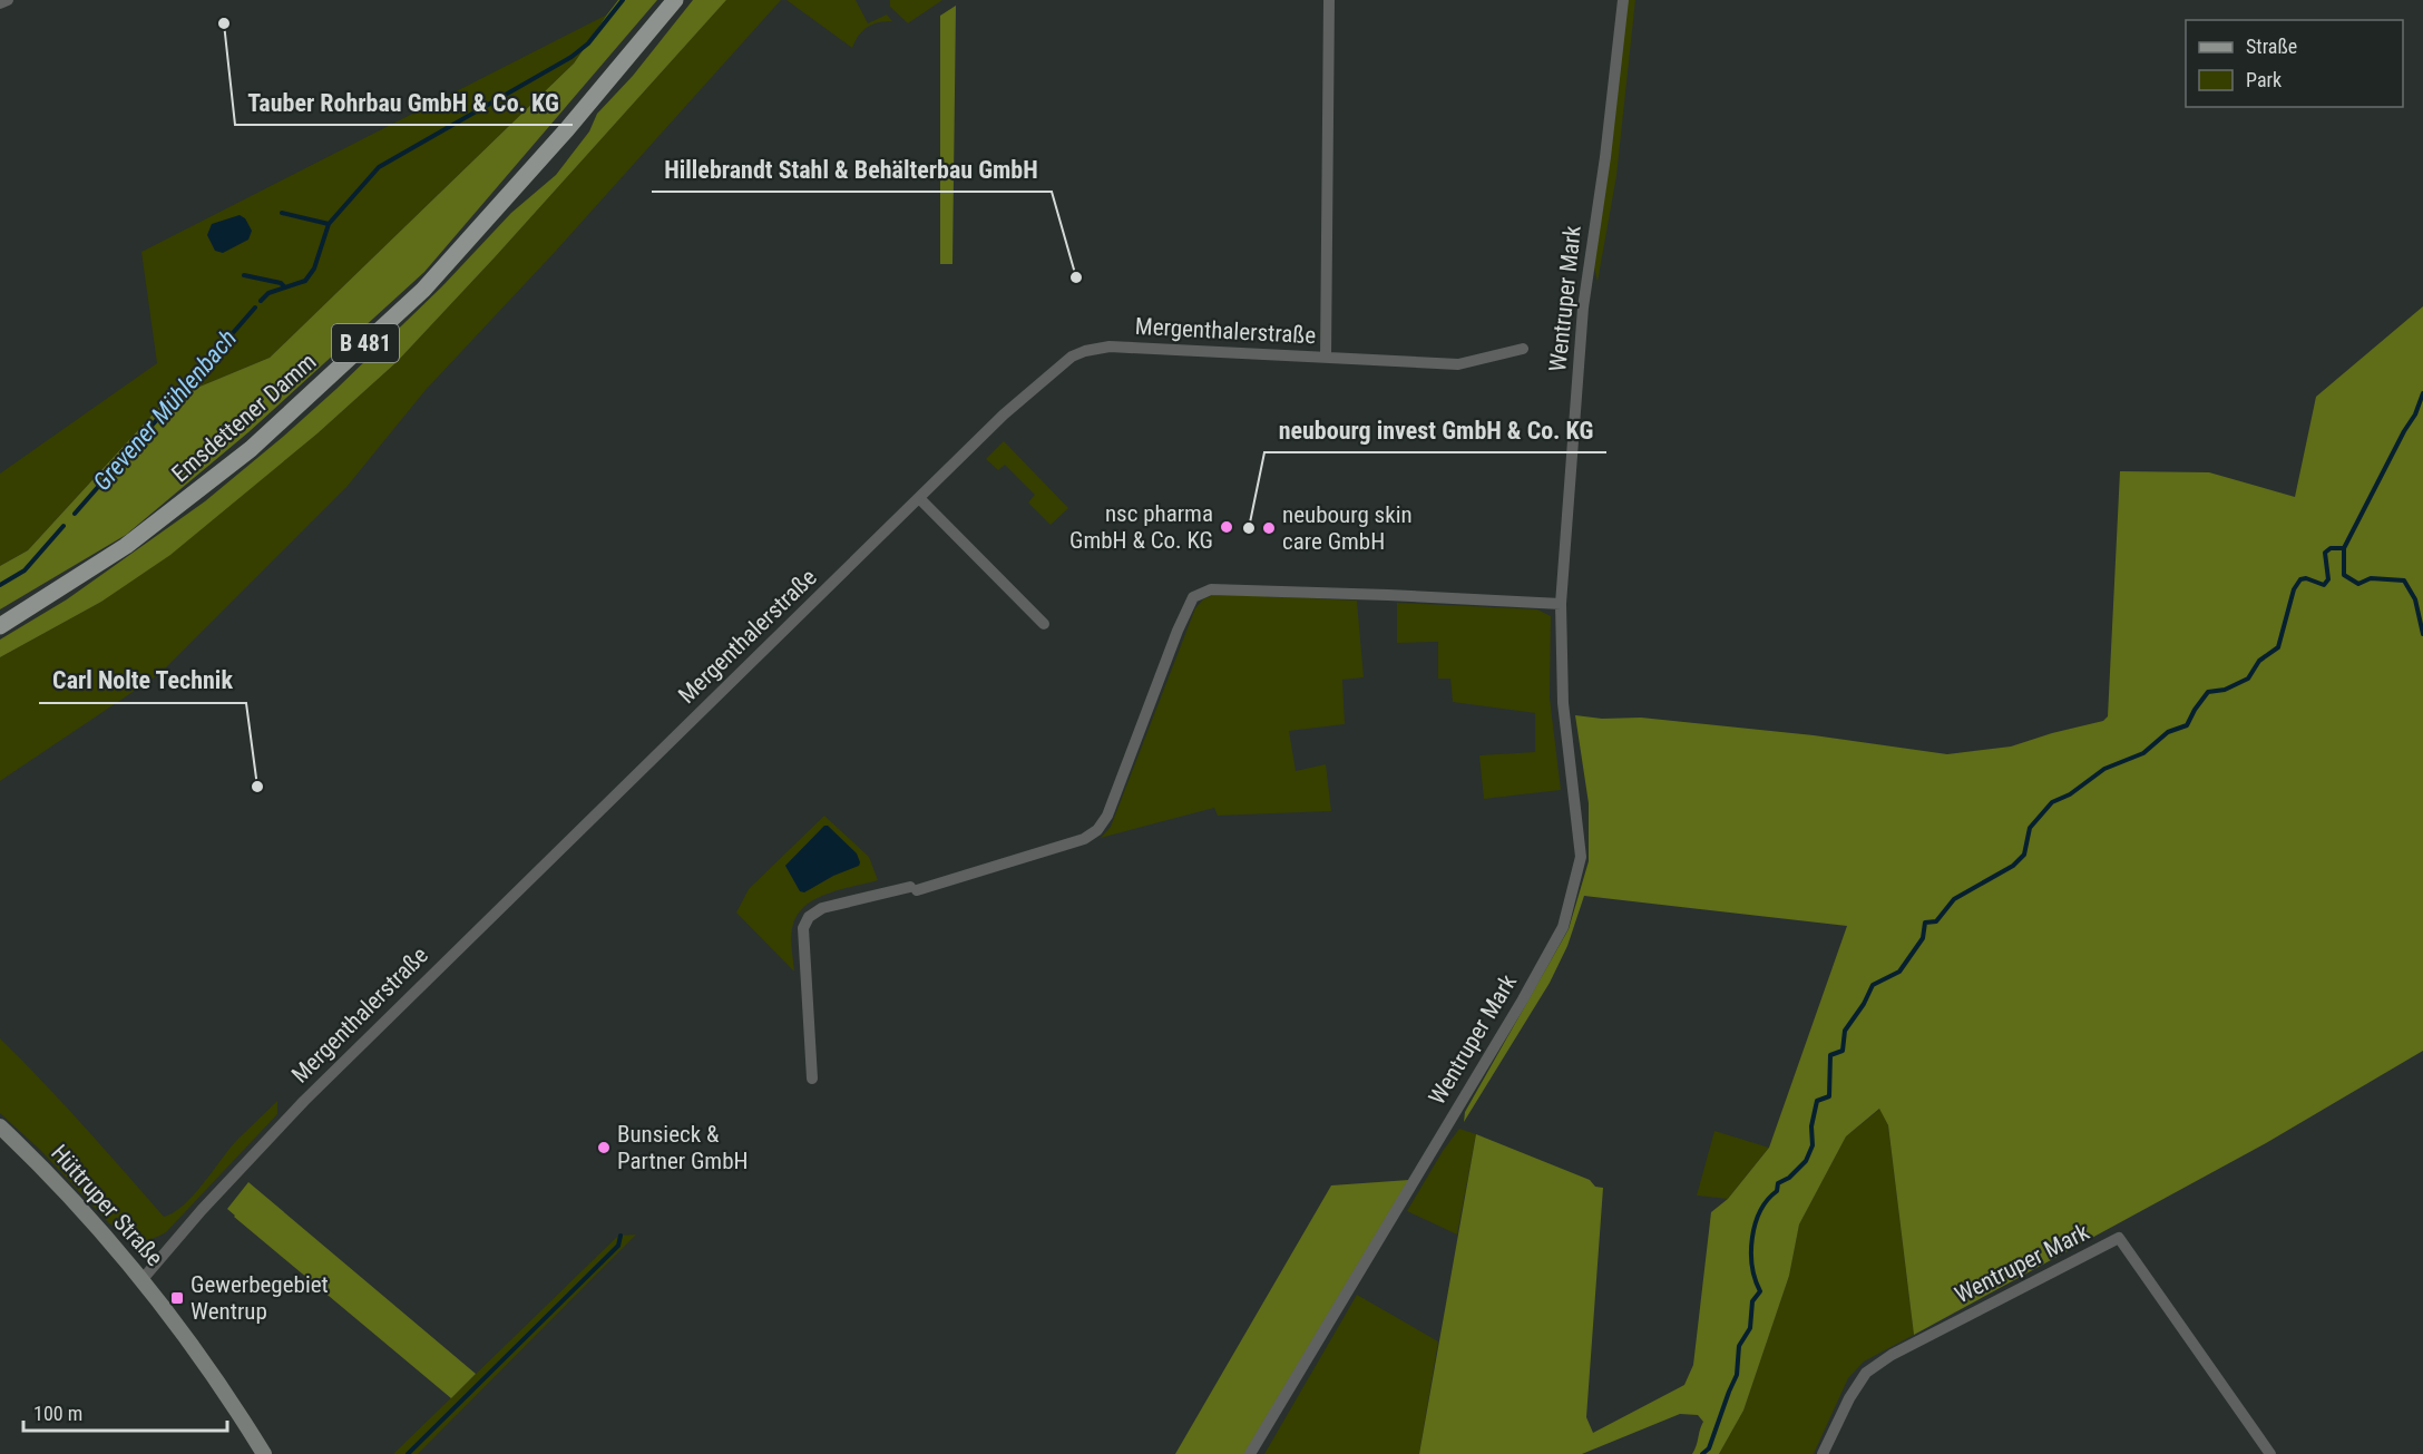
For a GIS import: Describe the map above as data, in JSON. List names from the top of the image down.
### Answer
{
  "streets": {
    "main road": ["B 481", "Emsdettener Damm", "Hüttruper Straße"],
    "street": ["Wentruper Mark", "Mergenthalerstraße"]
  },
  "crossings": [
    ["Mergenthalerstraße", "Hüttruper Straße"]
  ],
  "water": ["Grevener Mühlenbach"],
  "places": {
    "other": [
      "Tauber Rohrbau GmbH & Co. KG",
      "Hillebrandt Stahl & Behälterbau GmbH",
      "nsc pharma GmbH & Co. KG",
      "neubourg invest GmbH & Co. KG",
      "neubourg skin care GmbH",
      "Carl Nolte Technik",
      "Bunsieck & Partner GmbH"
    ],
    "transit": ["Gewerbegebiet Wentrup"]
  },
  "legend": ["Straße", "Park"],
  "scale_bar": "100 m"
}
